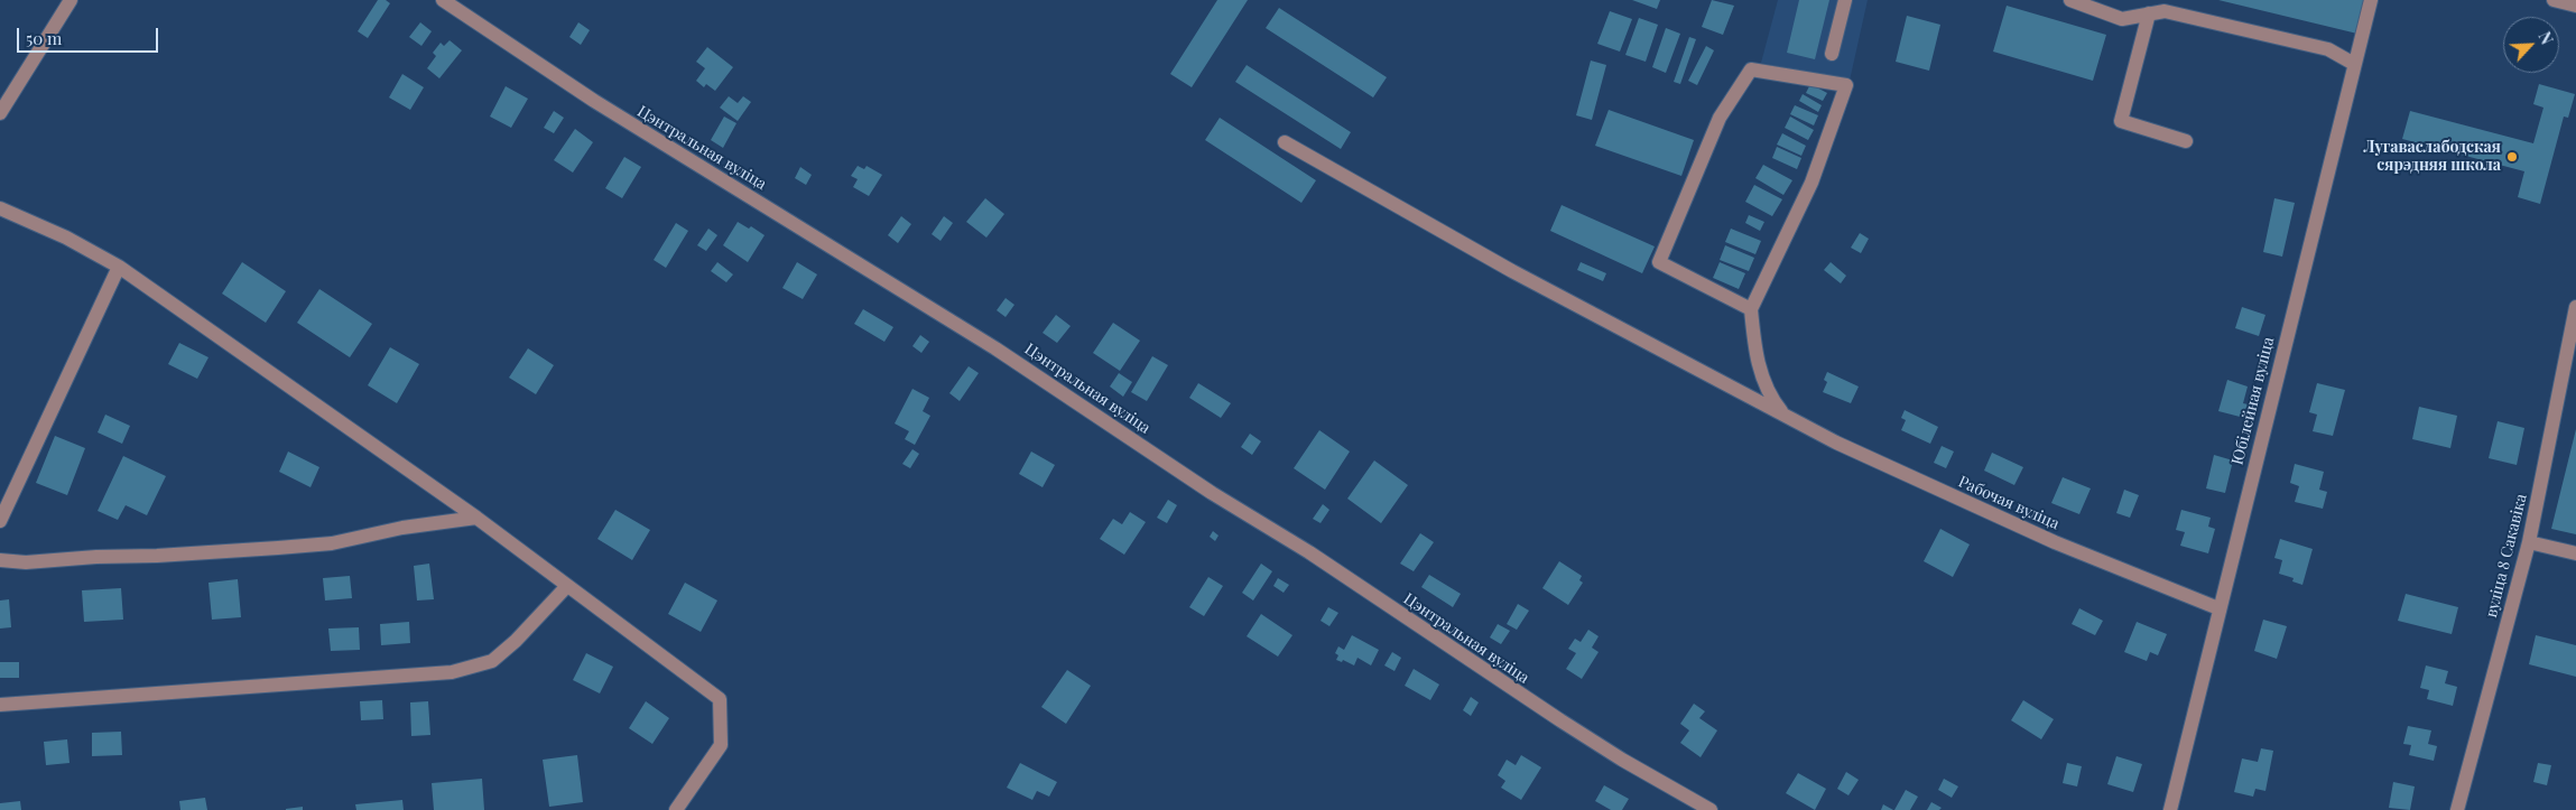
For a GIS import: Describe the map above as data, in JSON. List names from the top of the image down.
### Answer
{
  "streets": {
    "street": [
      "Цэнтральная вуліца",
      "Юбілейная вуліца",
      "Рабочая вуліца",
      "вуліца 8 Сакавіка"
    ]
  },
  "crossings": [
    ["Юбілейная вуліца", "Рабочая вуліца"]
  ],
  "places": ["Лугаваслабодская сярэдняя школа"],
  "scale_bar": "50 m",
  "north": "top right"
}
